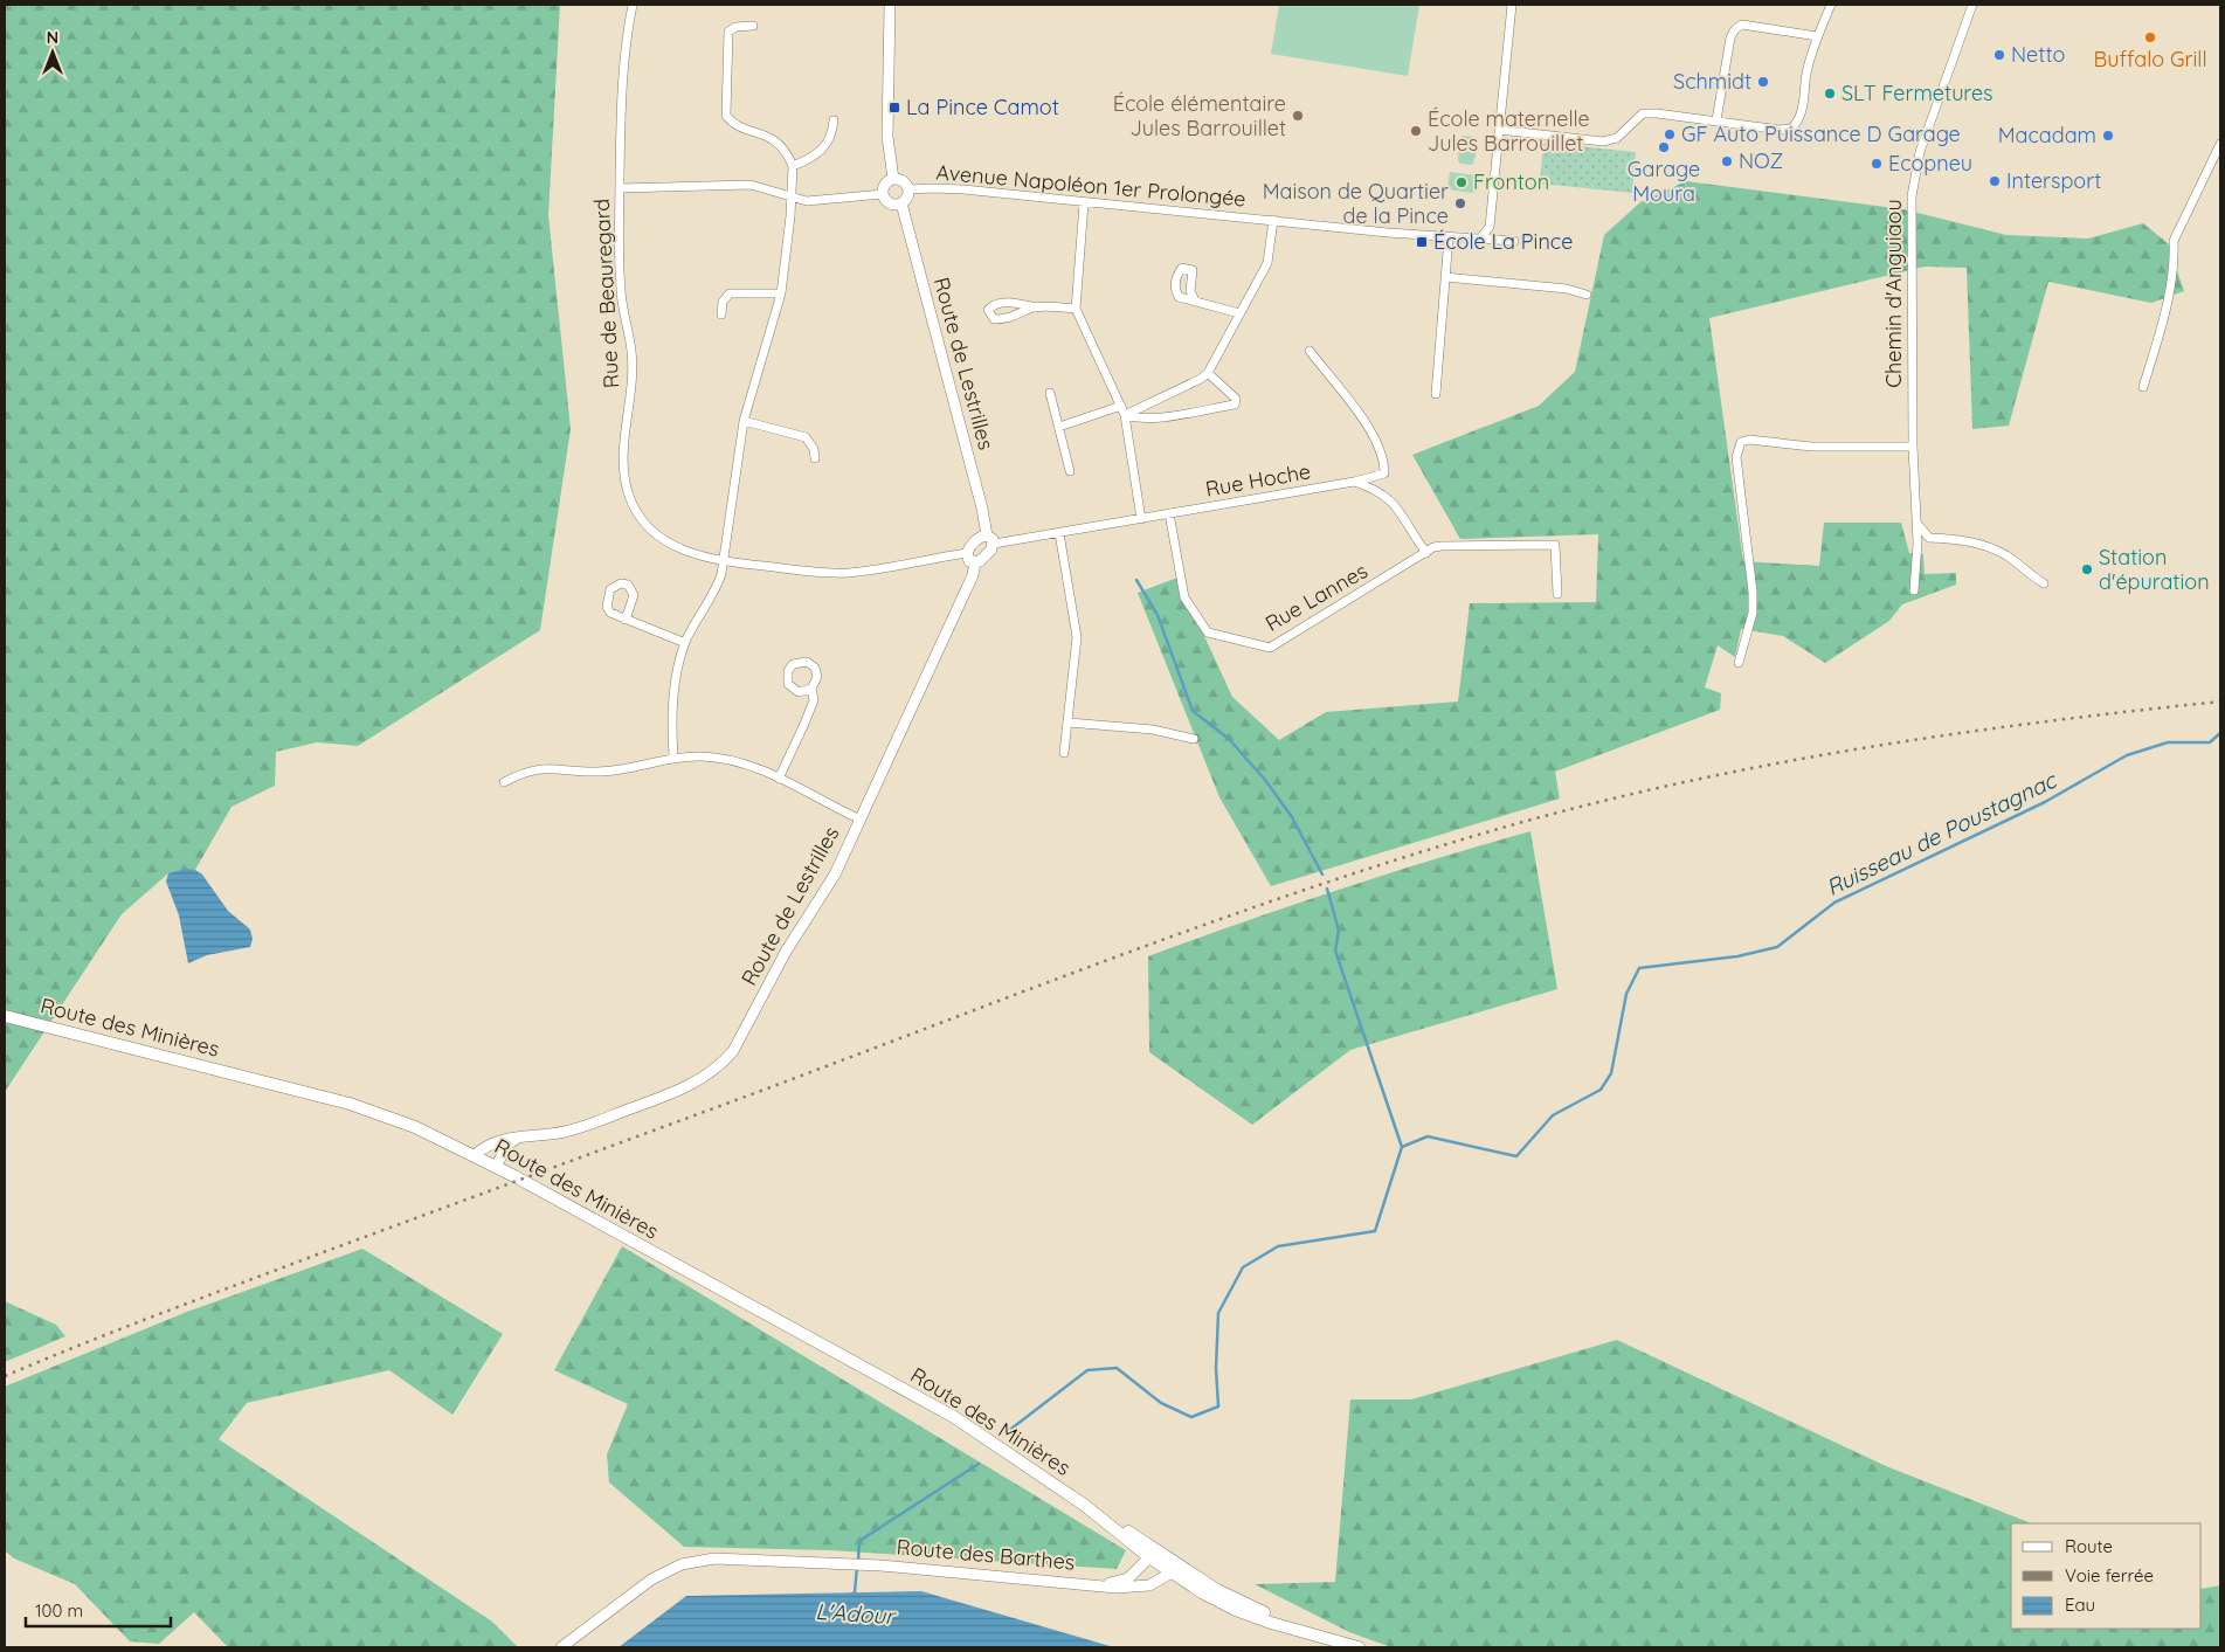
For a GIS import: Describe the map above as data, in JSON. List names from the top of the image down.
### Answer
{
  "streets": {
    "main road": ["Route des Minières"],
    "street": [
      "Avenue Napoléon 1er Prolongée",
      "Rue de Beauregard",
      "Chemin d'Anguiaou",
      "Route de Lestrilles",
      "Rue Hoche",
      "Rue Lannes",
      "Route des Barthes"
    ]
  },
  "crossings": [
    ["Avenue Napoléon 1er Prolongée", "Route de Lestrilles"],
    ["Route de Lestrilles", "Route des Minières"],
    ["Rue Hoche", "Rue Lannes"],
    ["Route des Minières", "Route des Barthes"]
  ],
  "water": ["Ruisseau de Poustagnac", "L'Adour"],
  "places": {
    "other": [
      "Buffalo Grill",
      "Netto",
      "Schmidt",
      "SLT Fermetures",
      "École élémentaire Jules Barrouillet",
      "École maternelle Jules Barrouillet",
      "GF Auto Puissance D Garage",
      "Macadam",
      "Garage Moura",
      "NOZ",
      "Ecopneu",
      "Intersport",
      "Fronton",
      "Maison de Quartier de la Pince",
      "Station d'épuration"
    ],
    "transit": ["La Pince Camot", "École La Pince"]
  },
  "legend": ["Route", "Voie ferrée", "Eau"],
  "scale_bar": "100 m",
  "north": "top"
}
